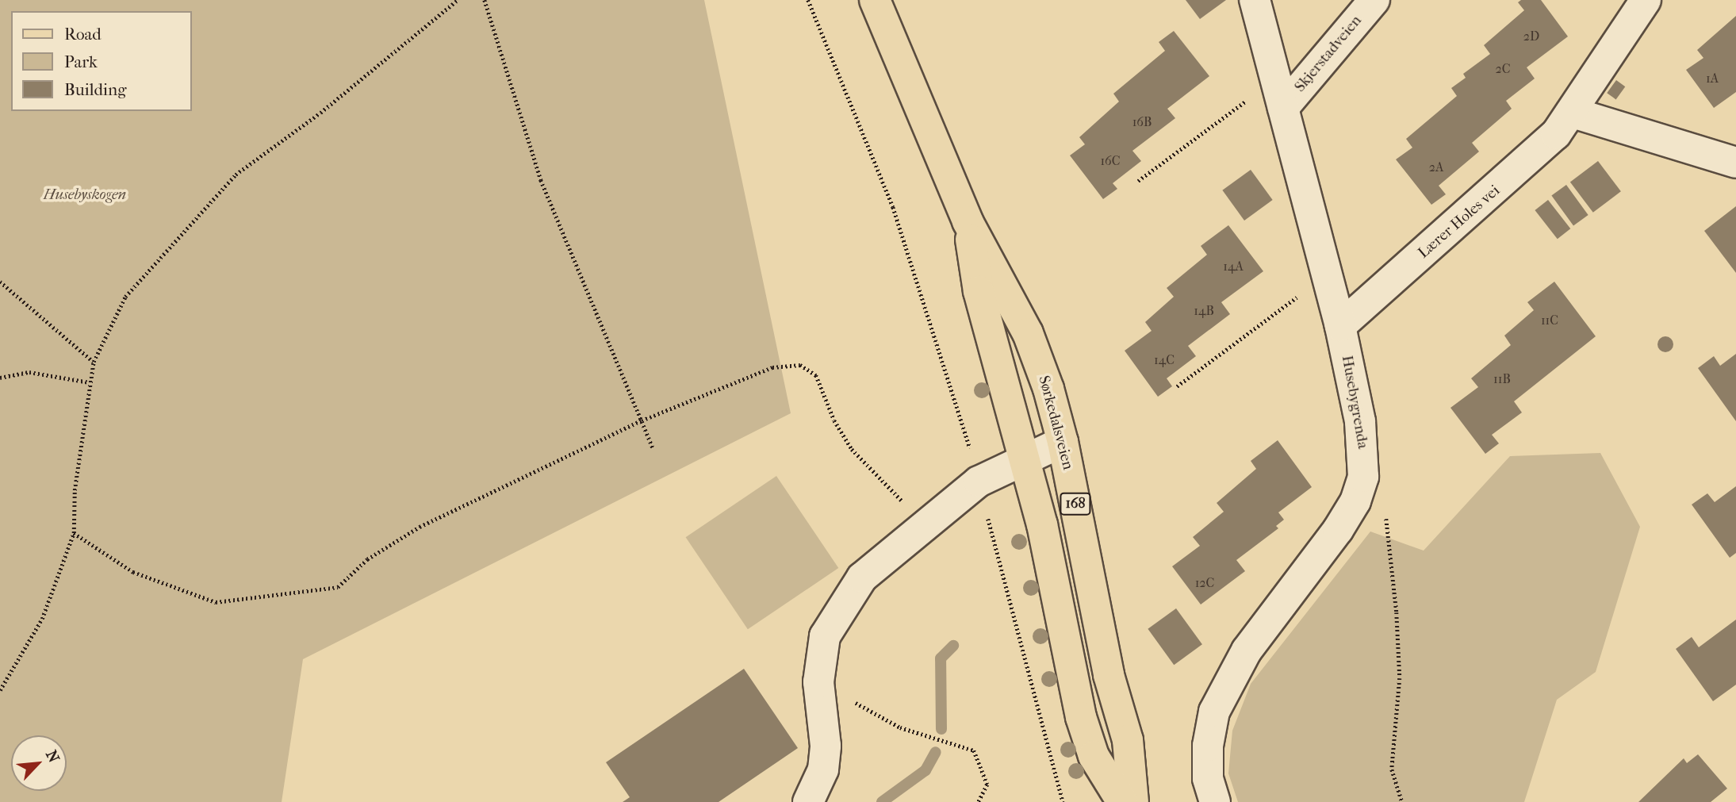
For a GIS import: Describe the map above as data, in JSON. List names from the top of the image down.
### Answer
{
  "streets": {
    "main road": ["Sørkedalsveien", "168"],
    "street": ["Skjerstadveien", "Lærer Holes vei", "Husebygrenda"]
  },
  "crossings": [
    ["Skjerstadveien", "Husebygrenda"],
    ["Lærer Holes vei", "Husebygrenda"]
  ],
  "parks": ["Husebyskogen"],
  "house_numbers": [
    "2D",
    "2C",
    "1A",
    "16B",
    "16C",
    "2A",
    "14A",
    "14B",
    "11C",
    "14C",
    "11B",
    "12C"
  ],
  "legend": ["Road", "Park", "Building"],
  "north": "top right"
}
